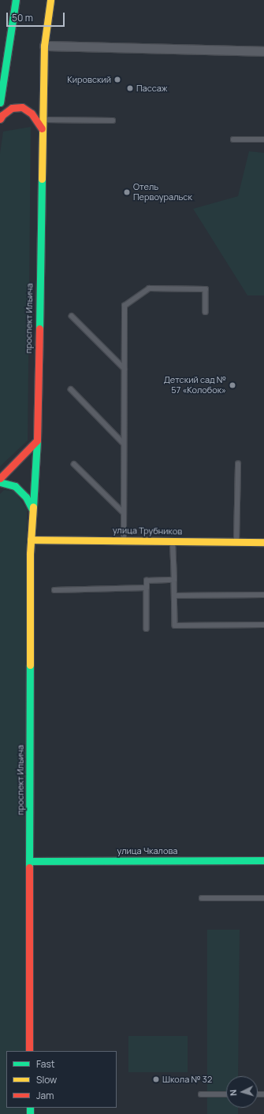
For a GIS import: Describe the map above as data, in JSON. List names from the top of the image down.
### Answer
{
  "streets": {
    "main road": ["проспект Ильича", "улица Трубников", "улица Чкалова"]
  },
  "crossings": [
    ["проспект Ильича", "улица Трубников"],
    ["проспект Ильича", "улица Чкалова"]
  ],
  "places": [
    "Кировский",
    "Пассаж",
    "Отель Первоуральск",
    "Детский сад № 57 «Колобок»",
    "Школа № 32"
  ],
  "legend": ["Fast", "Slow", "Jam"],
  "scale_bar": "50 m",
  "north": "left"
}
